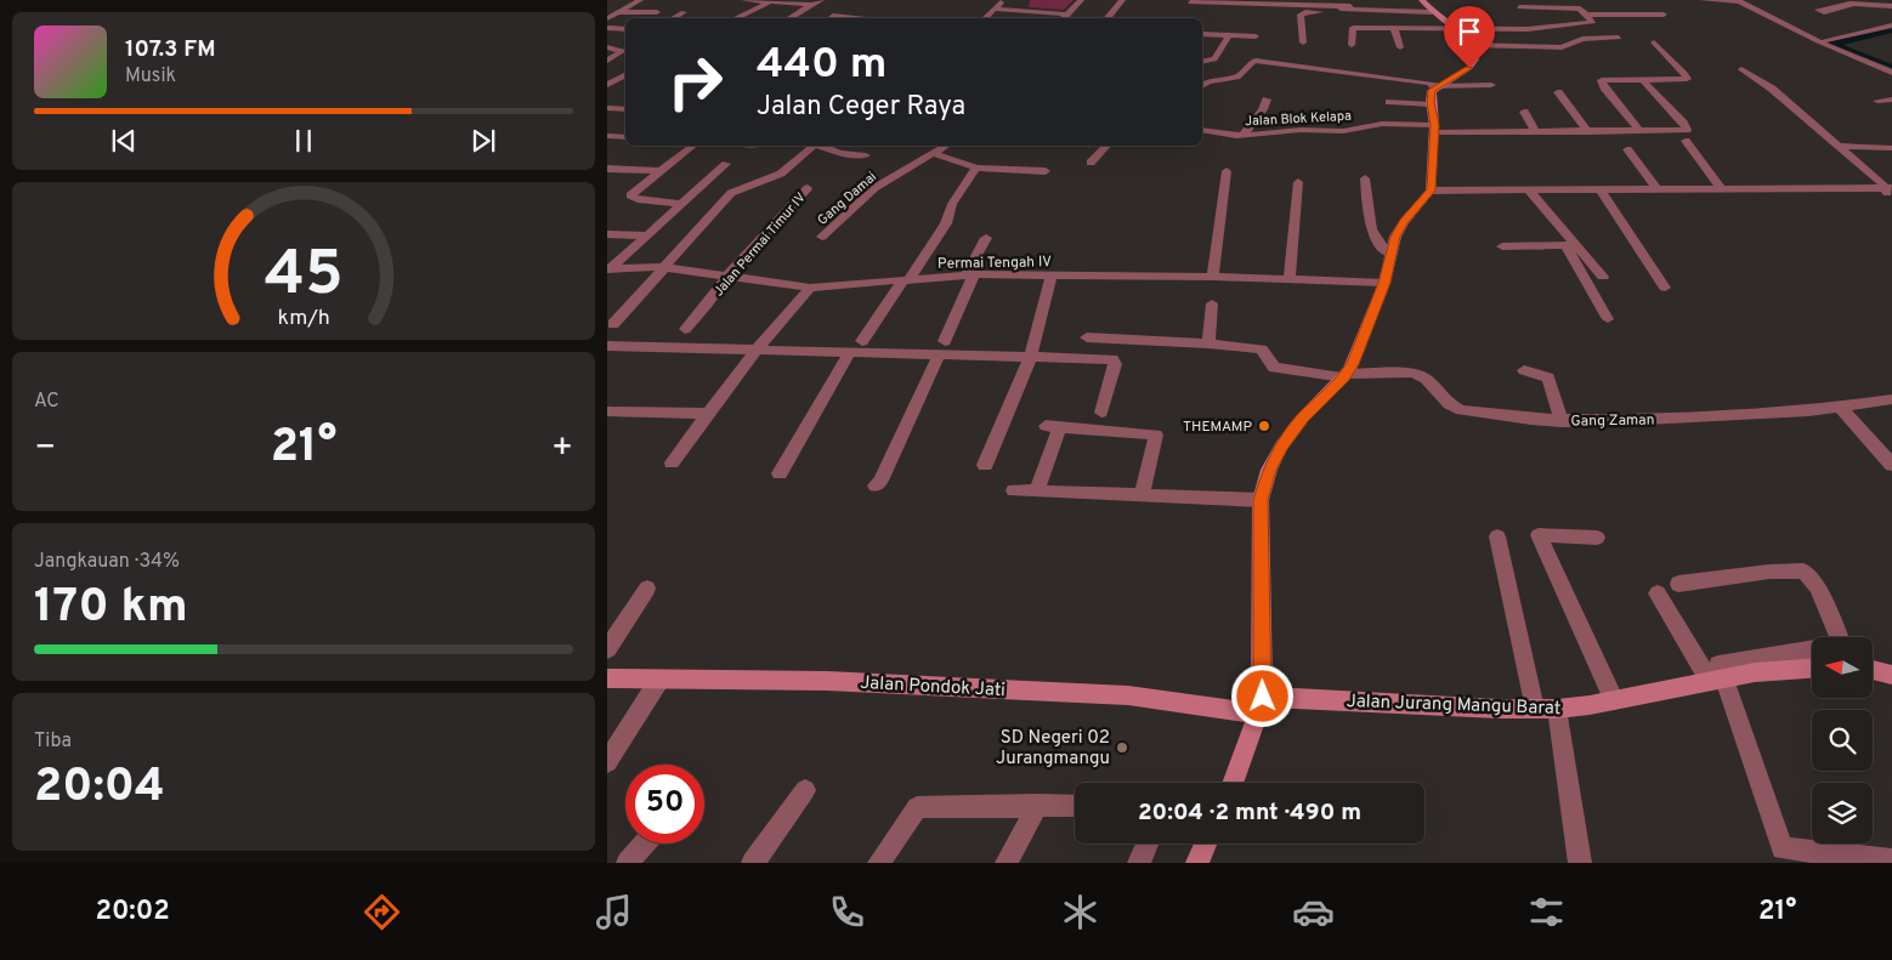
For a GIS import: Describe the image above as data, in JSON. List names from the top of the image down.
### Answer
{
  "streets": {
    "main road": ["Jalan Pondok Jati", "Jalan Jurang Mangu Barat"],
    "street": [
      "Jalan Blok Kelapa",
      "Gang Damai",
      "Jalan Permai Timur IV",
      "Permai Tengah IV",
      "Gang Zaman"
    ]
  },
  "crossings": [
    ["Jalan Permai Timur IV", "Permai Tengah IV"],
    ["Jalan Pondok Jati", "Jalan Jurang Mangu Barat"]
  ],
  "places": ["THEMAMP", "SD Negeri 02 Jurangmangu"],
  "north": "left",
  "page": {
    "turn": ["440 m", "Jalan Ceger Raya"],
    "song": ["107.3 FM", "Musik"],
    "tile": [
      "AC",
      ["Jangkauan · 34%", "170 km"],
      ["Tiba", "20:04"]
    ],
    "heat": ["−", "21°", "+"],
    "limit": "50",
    "trip": "20:04 · 2 mnt · 490 m",
    "tabs": ["20:02", "21°"],
    "gauge": ["45", "km/h"]
  }
}
